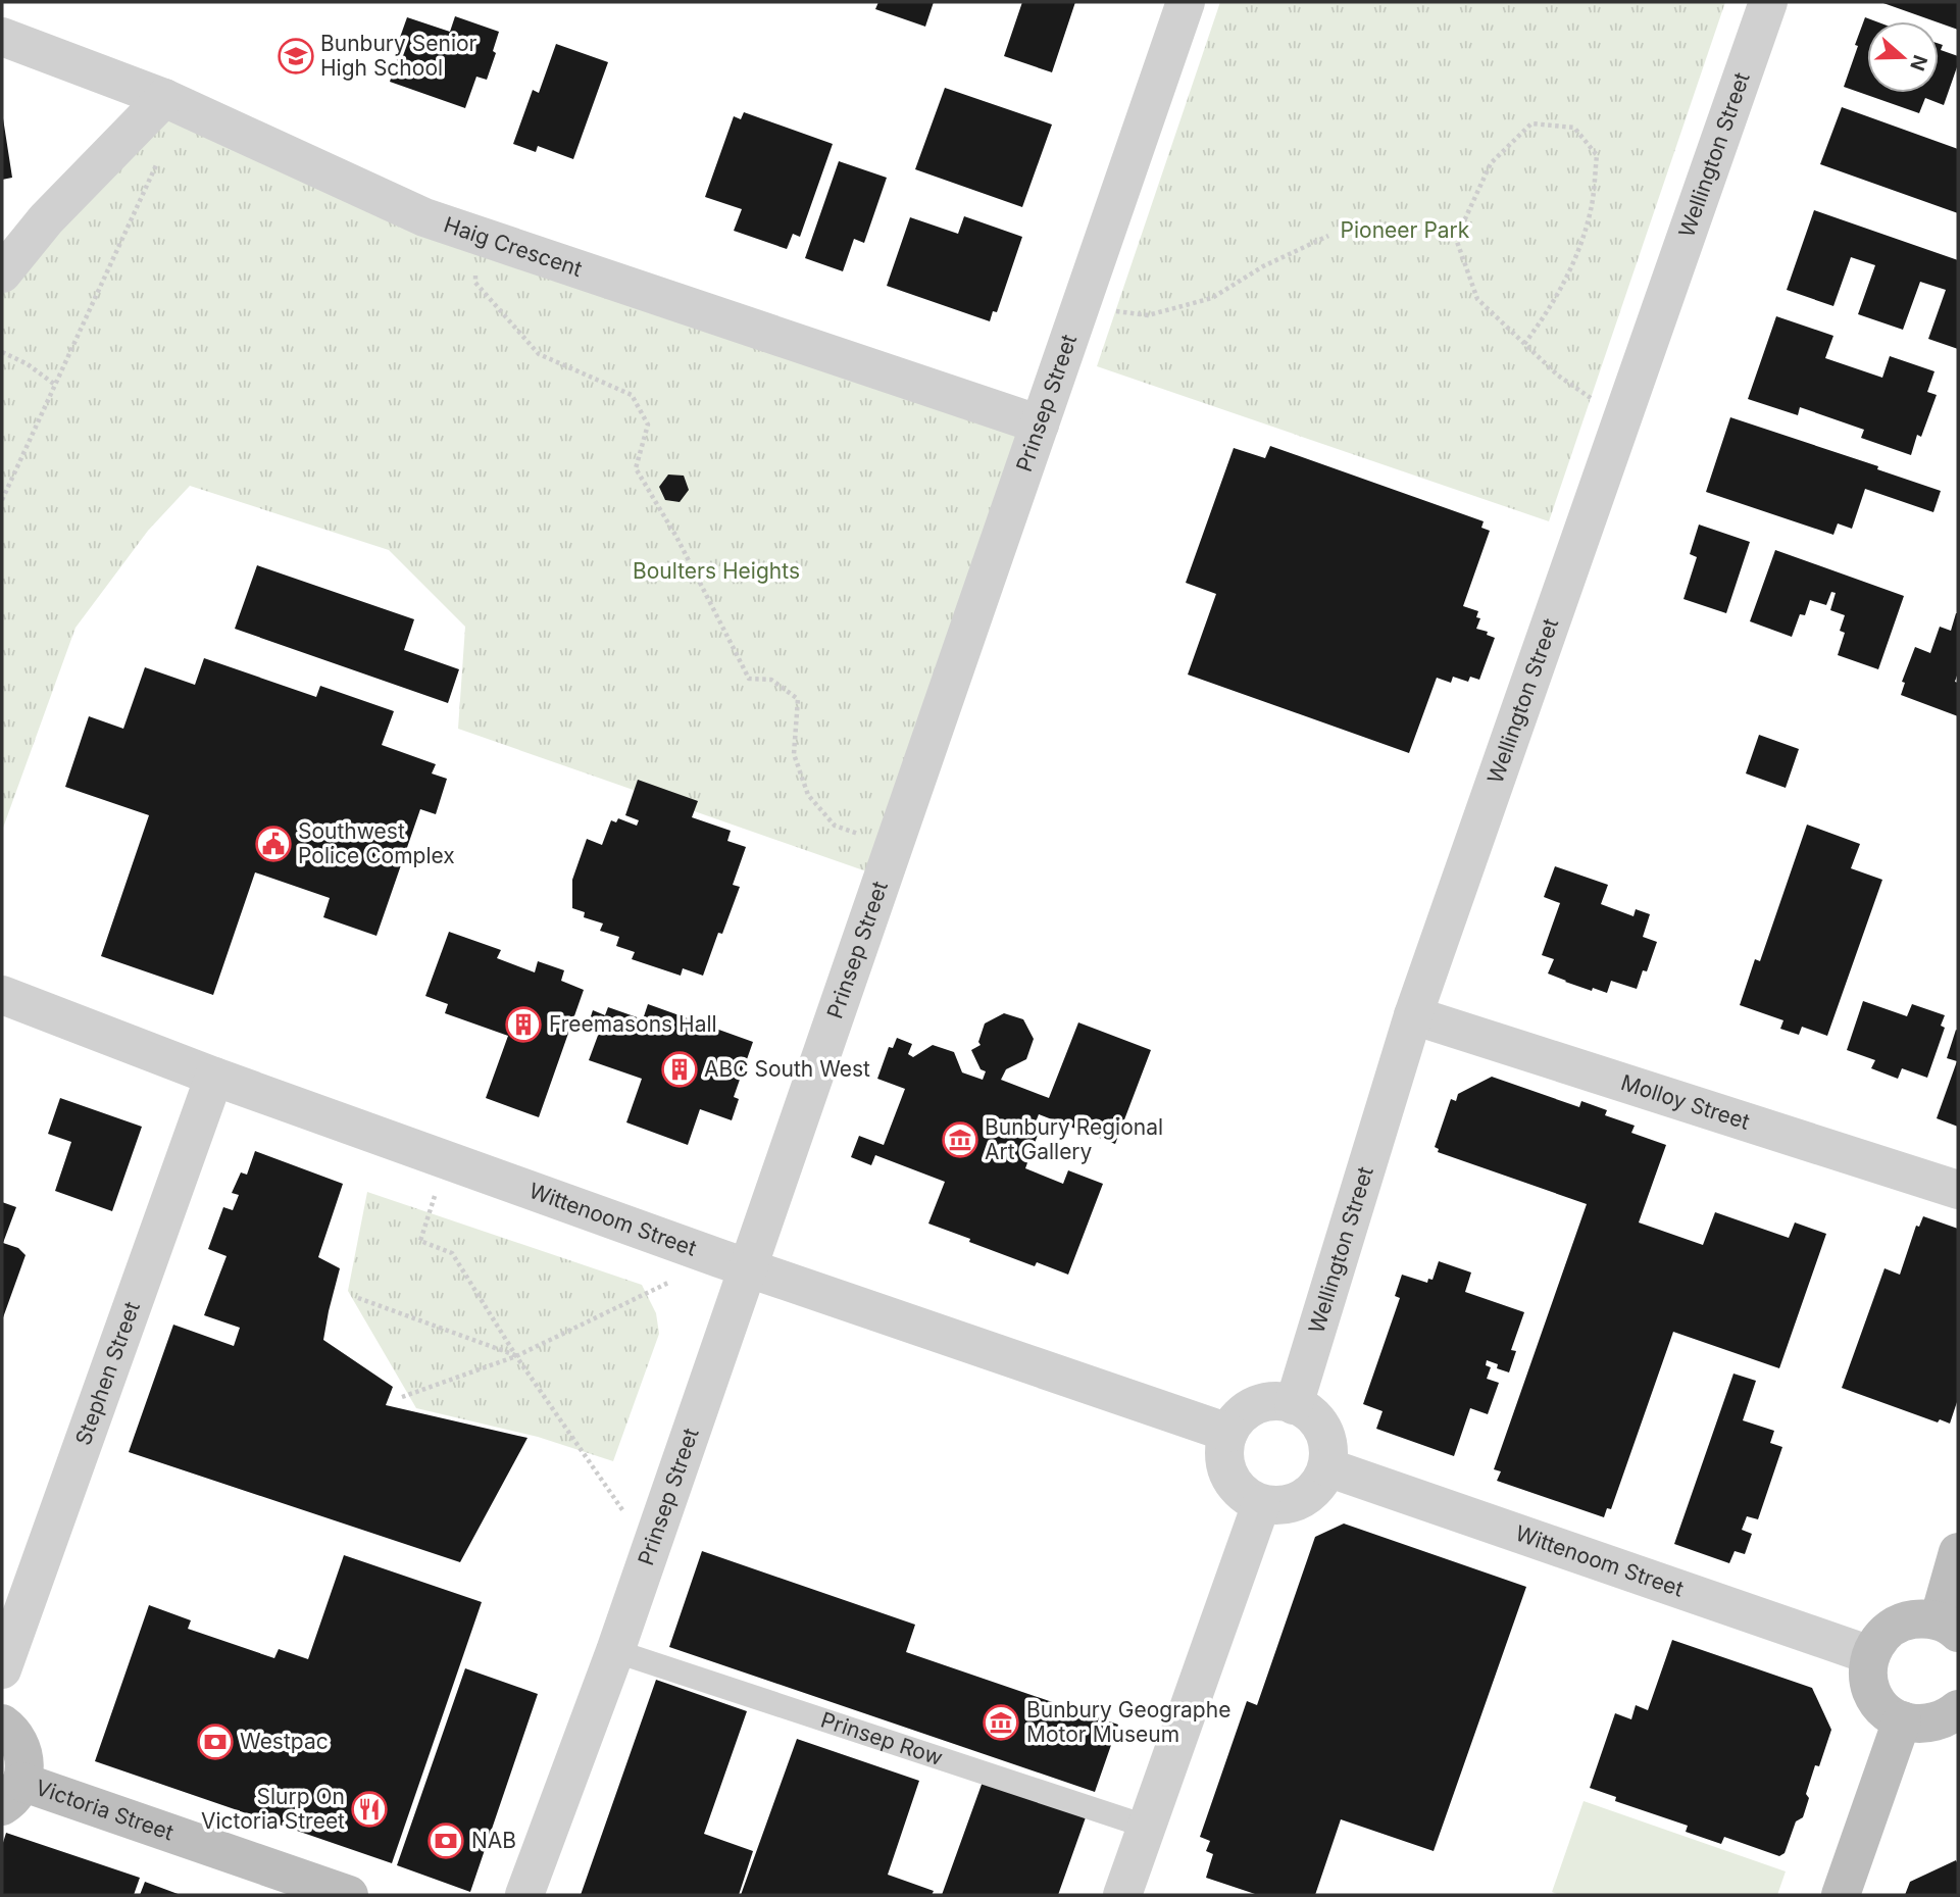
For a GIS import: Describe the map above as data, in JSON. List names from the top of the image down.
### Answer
{
  "streets": {
    "main road": ["Victoria Street"],
    "street": [
      "Wellington Street",
      "Haig Crescent",
      "Prinsep Street",
      "Molloy Street",
      "Wittenoom Street",
      "Stephen Street"
    ],
    "lane": ["Prinsep Row"]
  },
  "crossings": [
    ["Wellington Street", "Molloy Street"],
    ["Wellington Street", "Wittenoom Street"],
    ["Haig Crescent", "Prinsep Street"],
    ["Prinsep Street", "Wittenoom Street"],
    ["Prinsep Street", "Prinsep Row"],
    ["Wittenoom Street", "Stephen Street"]
  ],
  "parks": ["Pioneer Park", "Boulters Heights"],
  "places": {
    "school or university": ["Bunbury Senior High School"],
    "public building": ["Southwest Police Complex"],
    "building": ["Freemasons Hall", "ABC South West"],
    "museum": ["Bunbury Regional Art Gallery", "Bunbury Geographe Motor Museum"],
    "bank": ["Westpac", "NAB"],
    "restaurant": ["Slurp On Victoria Street"]
  },
  "north": "right"
}
